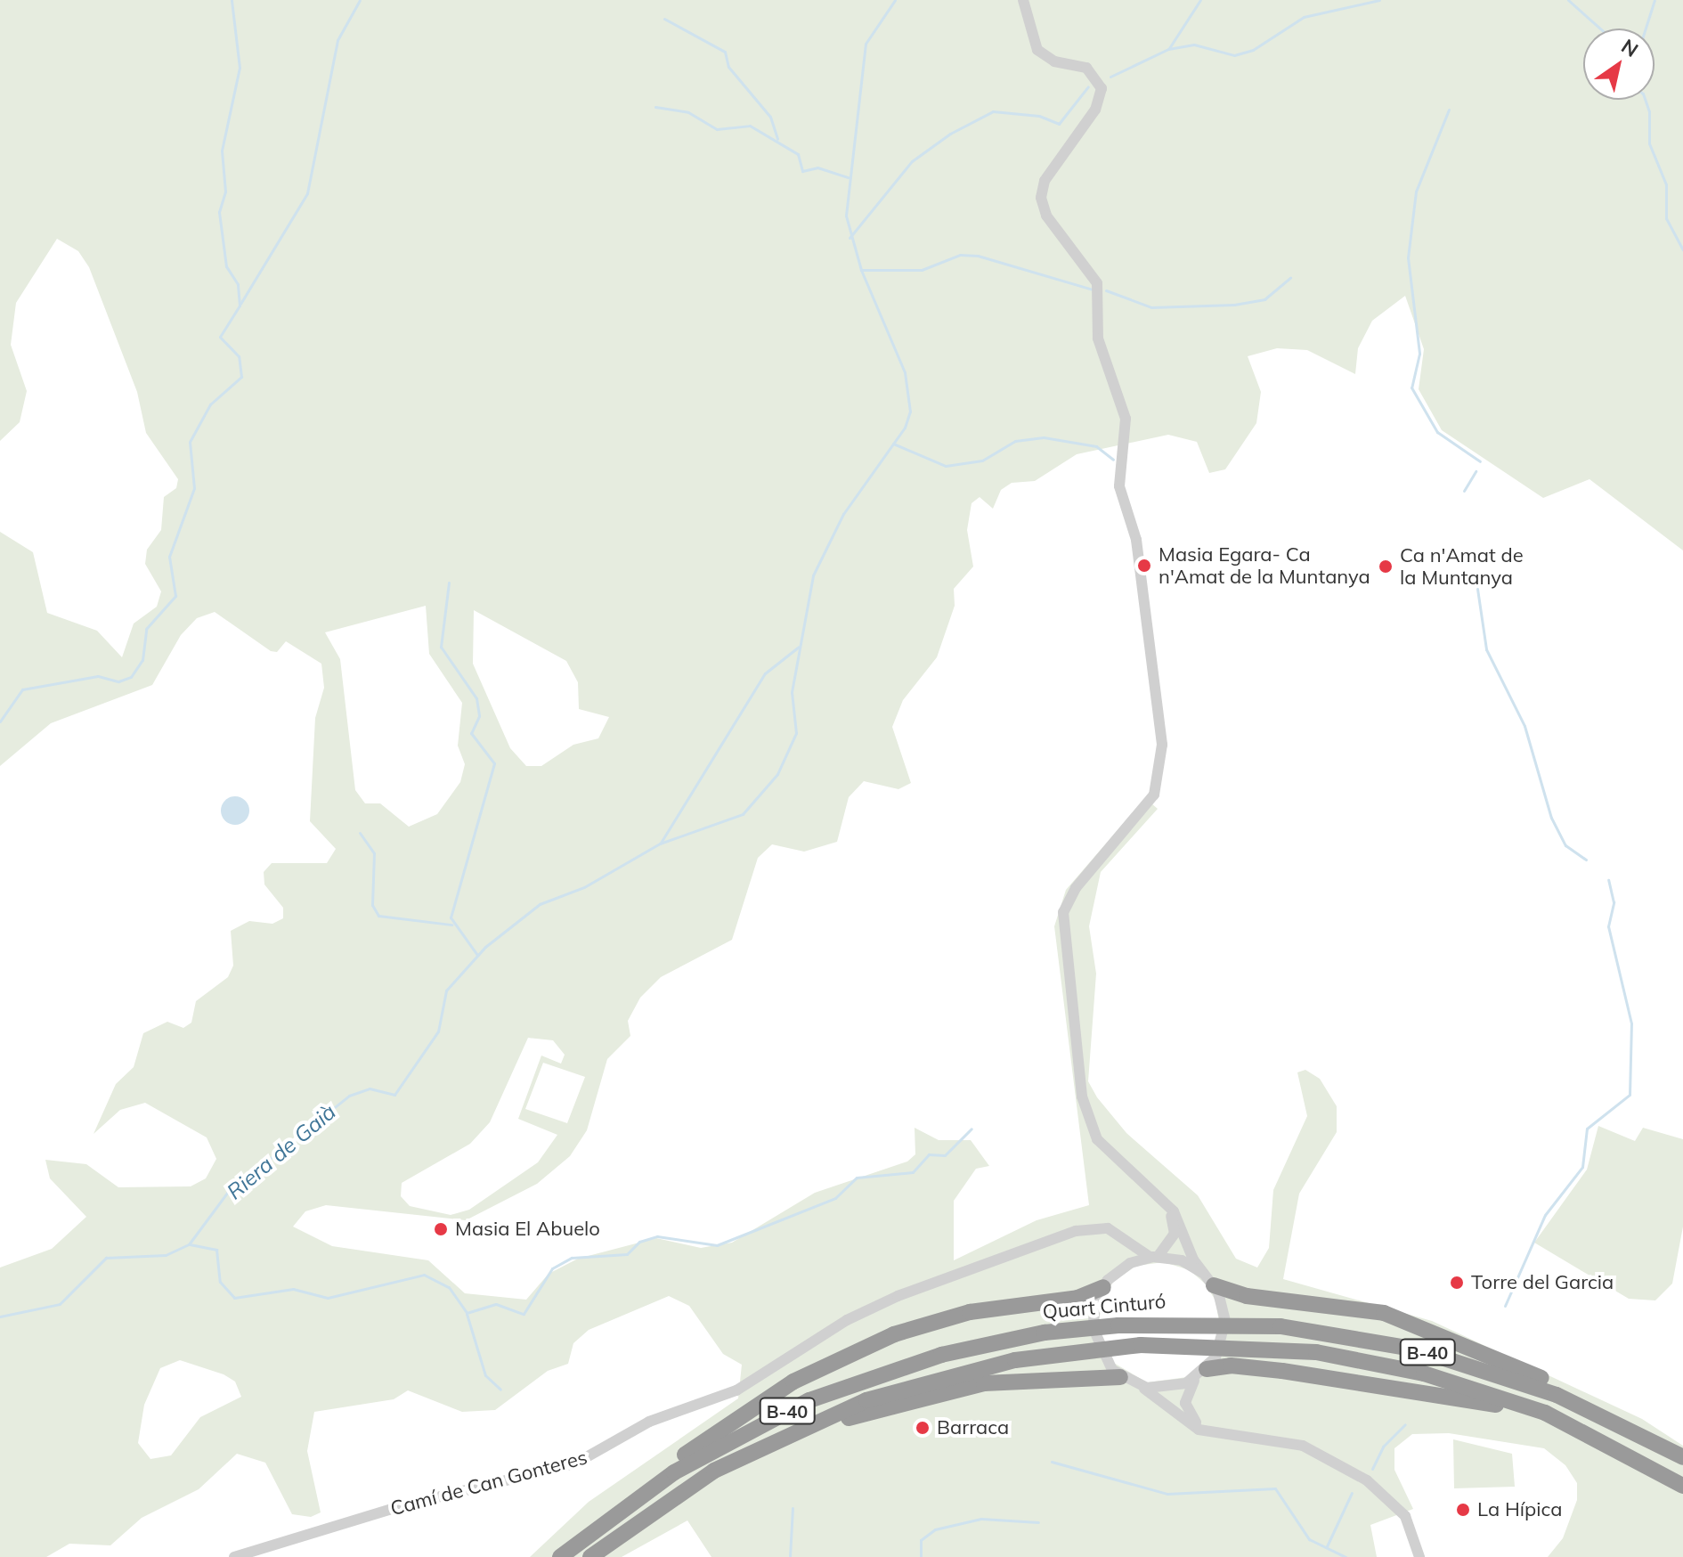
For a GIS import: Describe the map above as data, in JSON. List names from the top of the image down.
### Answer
{
  "streets": {
    "highway": ["Quart Cinturó", "B-40"],
    "street": ["Camí de Can Gonteres"]
  },
  "water": ["Riera de Gaià"],
  "places": [
    "Masia Egara- Ca n'Amat de la Muntanya",
    "Ca n'Amat de la Muntanya",
    "Masia El Abuelo",
    "Torre del Garcia",
    "Barraca",
    "La Hípica"
  ],
  "north": "top right"
}
